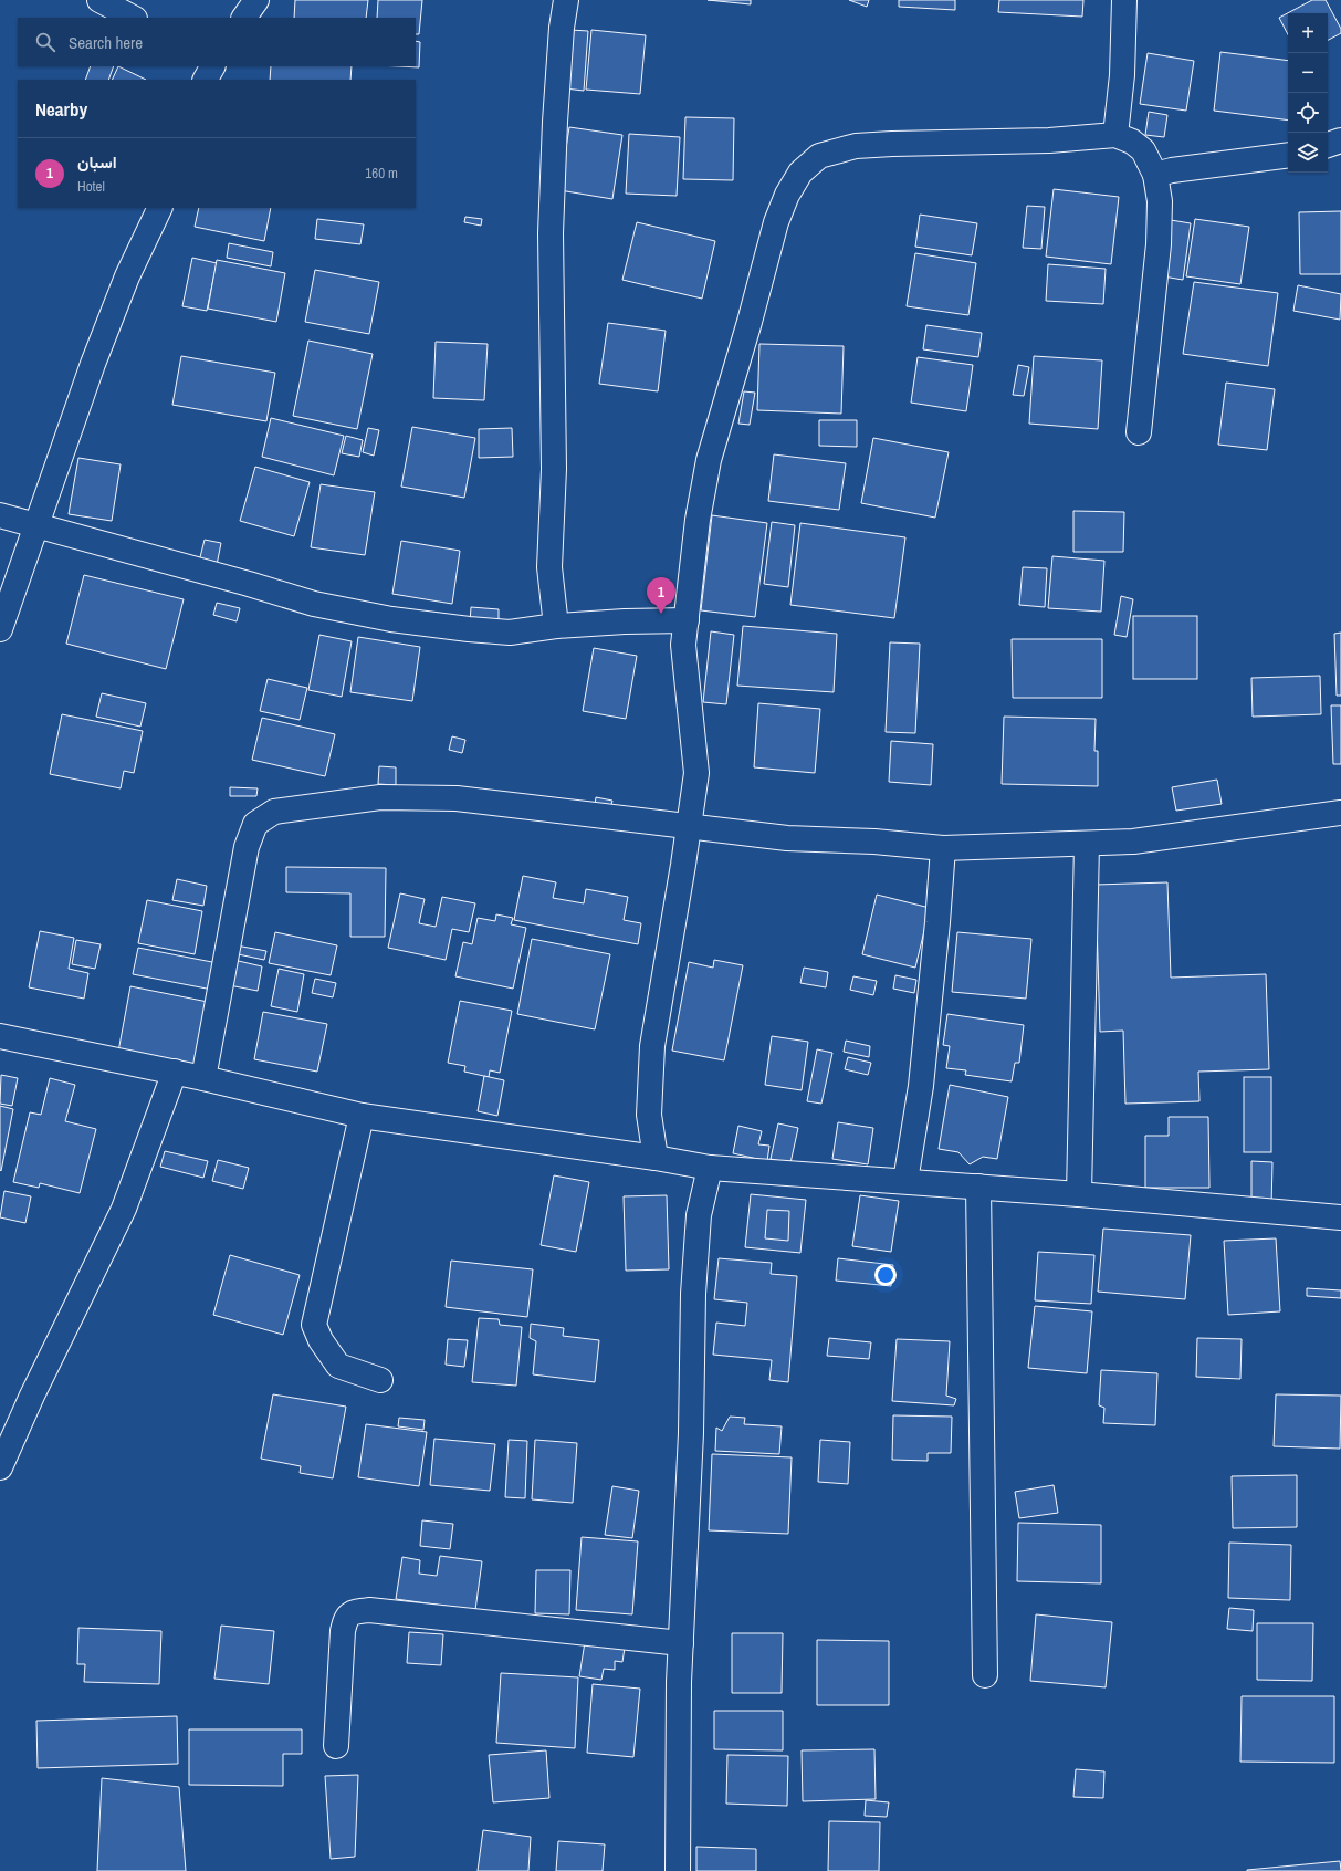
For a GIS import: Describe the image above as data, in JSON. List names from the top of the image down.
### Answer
{
  "page": {
    "map_buttons": ["+", "−"],
    "search": "Search here",
    "heading": "Nearby",
    "list": [
      {
        "mark": "1",
        "name": "اسبان",
        "note": "Hotel",
        "value": "160 m"
      }
    ],
    "pins": "1"
  }
}
